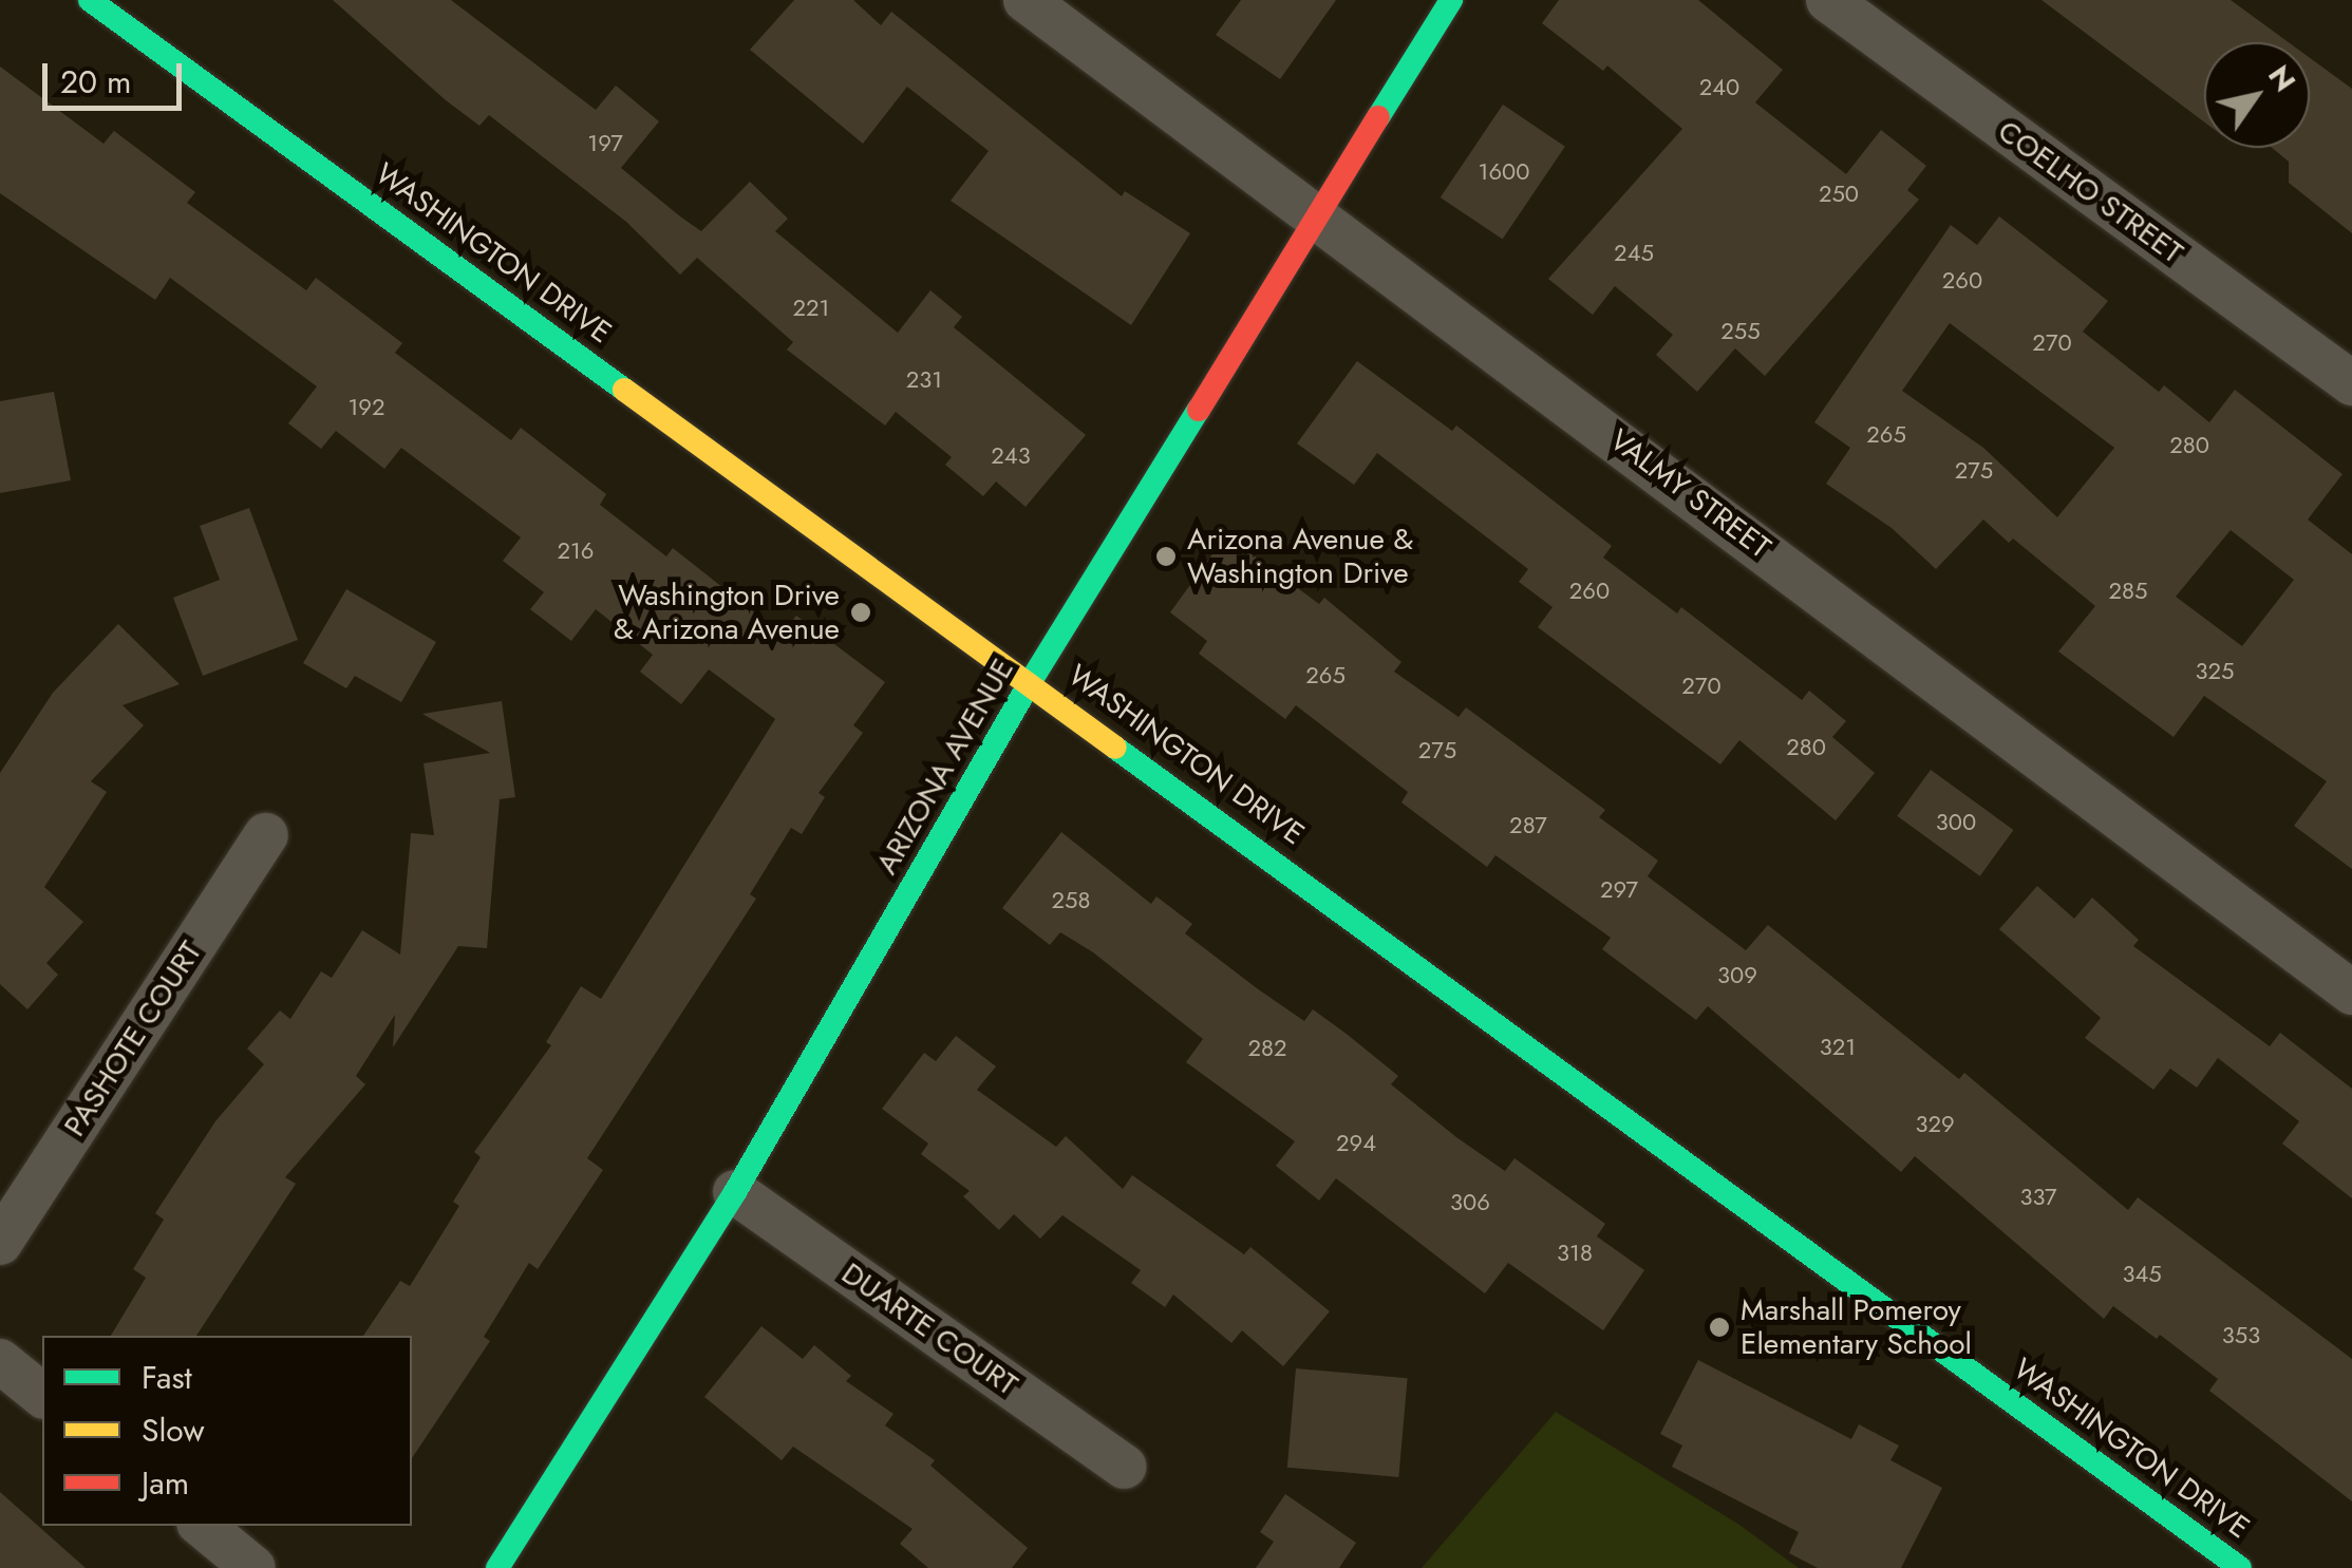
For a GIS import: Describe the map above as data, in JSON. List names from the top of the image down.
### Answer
{
  "streets": {
    "street": [
      "COELHO STREET",
      "WASHINGTON DRIVE",
      "VALMY STREET",
      "ARIZONA AVENUE",
      "PASHOTE COURT",
      "DUARTE COURT"
    ]
  },
  "crossings": [
    ["WASHINGTON DRIVE", "ARIZONA AVENUE"],
    ["VALMY STREET", "ARIZONA AVENUE"],
    ["ARIZONA AVENUE", "DUARTE COURT"]
  ],
  "places": ["Arizona Avenue & Washington Drive", "Washington Drive & Arizona Avenue", "Marshall Pomeroy Elementary School"],
  "house_numbers": [
    "240",
    "197",
    "1600",
    "250",
    "245",
    "260",
    "221",
    "255",
    "270",
    "231",
    "192",
    "265",
    "280",
    "243",
    "275",
    "216",
    "260",
    "285",
    "325",
    "265",
    "270",
    "280",
    "275",
    "300",
    "287",
    "297",
    "258",
    "309",
    "321",
    "282",
    "329",
    "294",
    "337",
    "306",
    "318",
    "345",
    "353"
  ],
  "legend": ["Fast", "Slow", "Jam"],
  "scale_bar": "20 m",
  "north": "top right"
}
